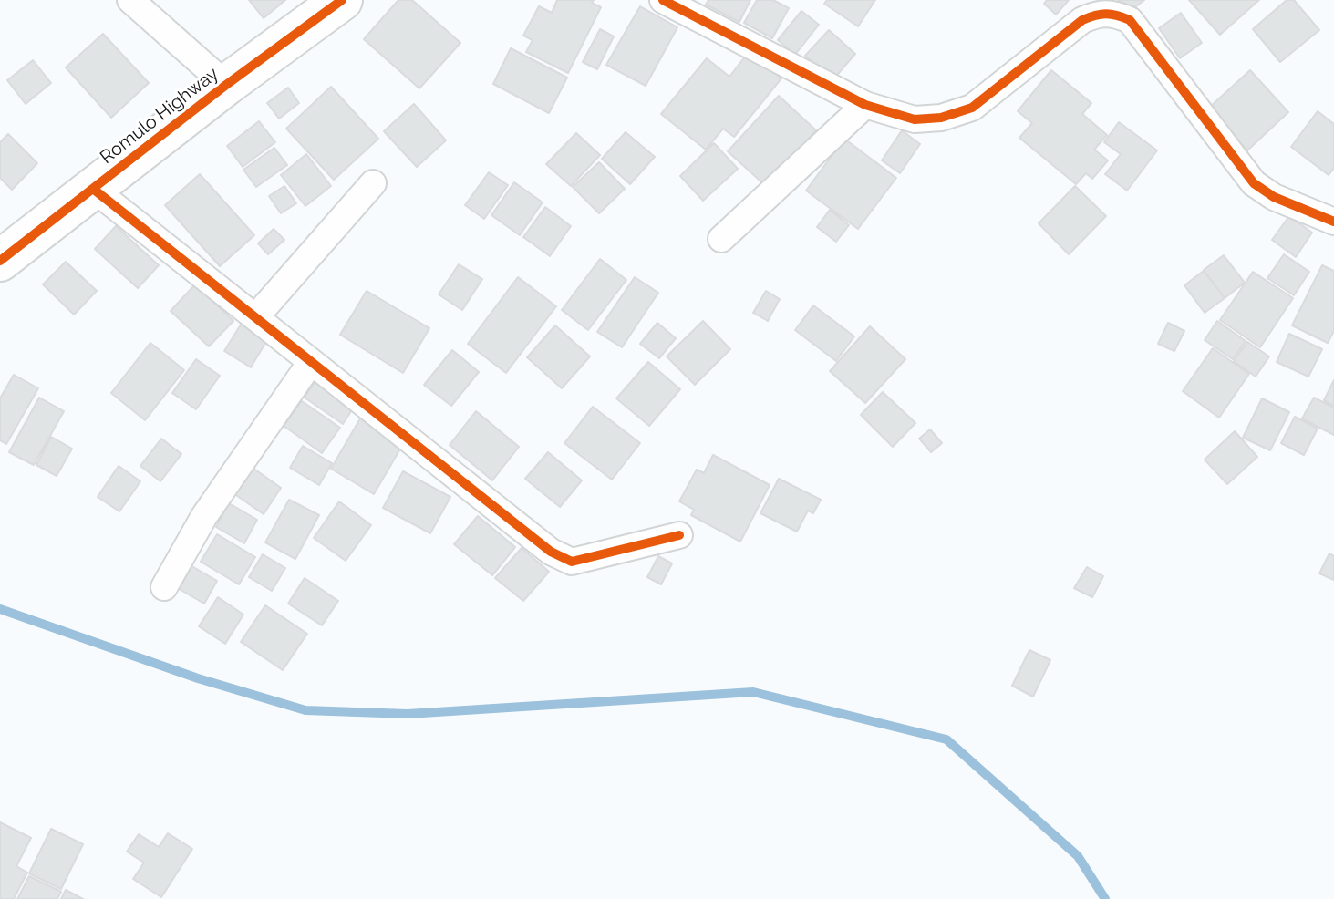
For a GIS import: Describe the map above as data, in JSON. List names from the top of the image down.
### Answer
{
  "streets": {
    "highway": ["Romulo Highway"]
  }
}
